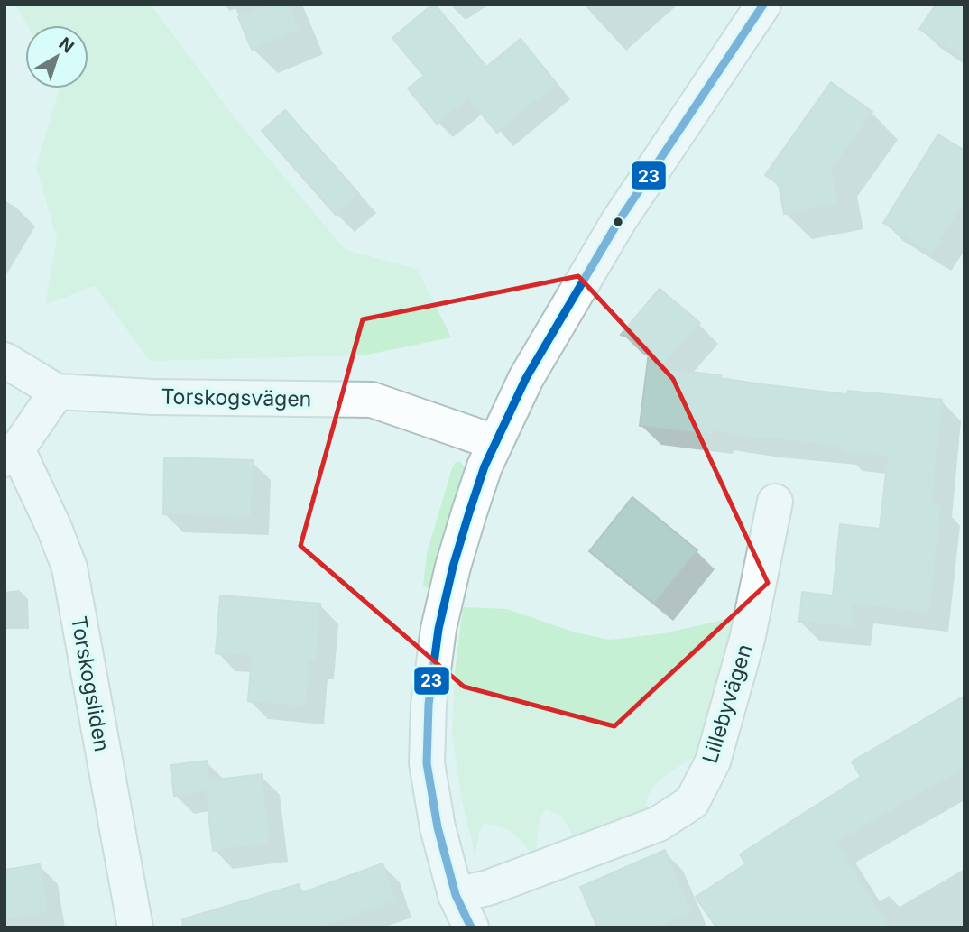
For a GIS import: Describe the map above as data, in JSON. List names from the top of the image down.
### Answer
{
  "streets": {
    "street": ["Torskogsvägen", "Torskogsliden", "Lillebyvägen"]
  },
  "lines": ["transit line 23"],
  "north": "top right"
}
